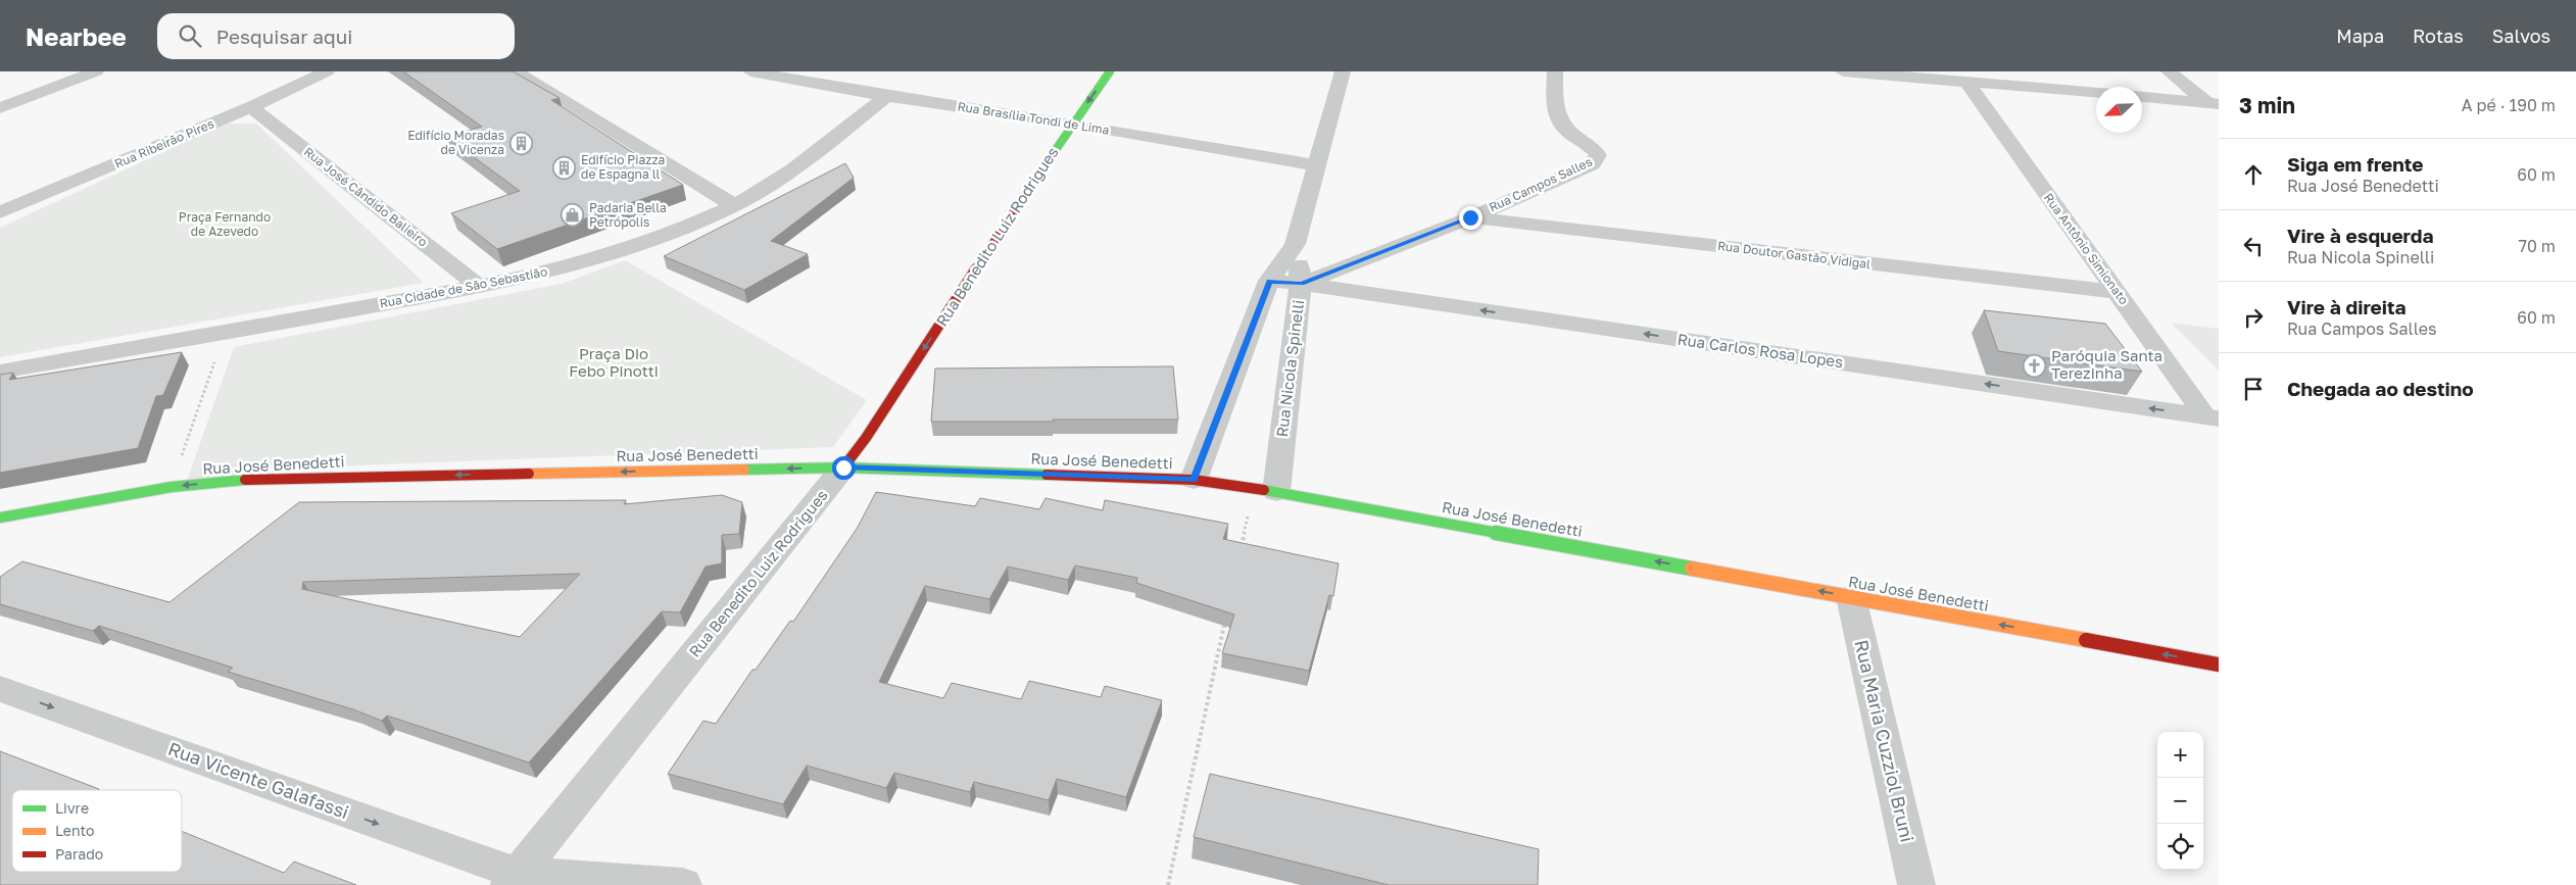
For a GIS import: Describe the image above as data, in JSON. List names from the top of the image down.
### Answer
{
  "streets": {
    "street": [
      "Rua Brasília Tondi de Lima",
      "Rua Ribeirão Pires",
      "Rua Campos Salles",
      "Rua José Cândido Balieiro",
      "Rua Benedito Luiz Rodrigues",
      "Rua Antônio Simionato",
      "Rua Doutor Gastão Vidigal",
      "Rua Cidade de São Sebastião",
      "Rua Carlos Rosa Lopes",
      "Rua Nicola Spinelli",
      "Rua José Benedetti",
      "Rua Maria Cuzziol Bruni",
      "Rua Vicente Galafassi"
    ]
  },
  "crossings": [
    ["Rua Brasília Tondi de Lima", "Rua Benedito Luiz Rodrigues"],
    ["Rua Brasília Tondi de Lima", "Rua Cidade de São Sebastião"],
    ["Rua Brasília Tondi de Lima", "Rua Nicola Spinelli"],
    ["Rua Ribeirão Pires", "Rua José Cândido Balieiro"],
    ["Rua Campos Salles", "Rua Doutor Gastão Vidigal"],
    ["Rua Campos Salles", "Rua Carlos Rosa Lopes"],
    ["Rua Campos Salles", "Rua Nicola Spinelli"],
    ["Rua José Cândido Balieiro", "Rua Cidade de São Sebastião"],
    ["Rua Benedito Luiz Rodrigues", "Rua José Benedetti"],
    ["Rua Benedito Luiz Rodrigues", "Rua Vicente Galafassi"],
    ["Rua Antônio Simionato", "Rua Doutor Gastão Vidigal"],
    ["Rua Antônio Simionato", "Rua Carlos Rosa Lopes"],
    ["Rua Carlos Rosa Lopes", "Rua Nicola Spinelli"],
    ["Rua Nicola Spinelli", "Rua José Benedetti"],
    ["Rua José Benedetti", "Rua Maria Cuzziol Bruni"]
  ],
  "one_way": [
    "Rua Benedito Luiz Rodrigues",
    "Rua Carlos Rosa Lopes",
    "Rua José Benedetti",
    "Rua Vicente Galafassi"
  ],
  "parks": ["Praça Fernando de Azevedo", "Praça Dio Febo Pinotti"],
  "places": {
    "building": ["Edifício Moradas de Vicenza", "Edifício Piazza de Espagna ll"],
    "shop": ["Padaria Bella Petrópolis"],
    "church": ["Paróquia Santa Terezinha"]
  },
  "legend": ["Livre", "Lento", "Parado"],
  "north": "bottom left",
  "page": {
    "header": "Nearbee",
    "search": "Pesquisar aqui",
    "nav": ["Mapa", "Rotas", "Salvos"],
    "heading": ["3 min", "A pé · 190 m"],
    "list": [
      ["Siga em frente", "Rua José Benedetti", "60 m"],
      ["Vire à esquerda", "Rua Nicola Spinelli", "70 m"],
      ["Vire à direita", "Rua Campos Salles", "60 m"],
      "Chegada ao destino"
    ],
    "map_buttons": ["+", "−"]
  }
}
